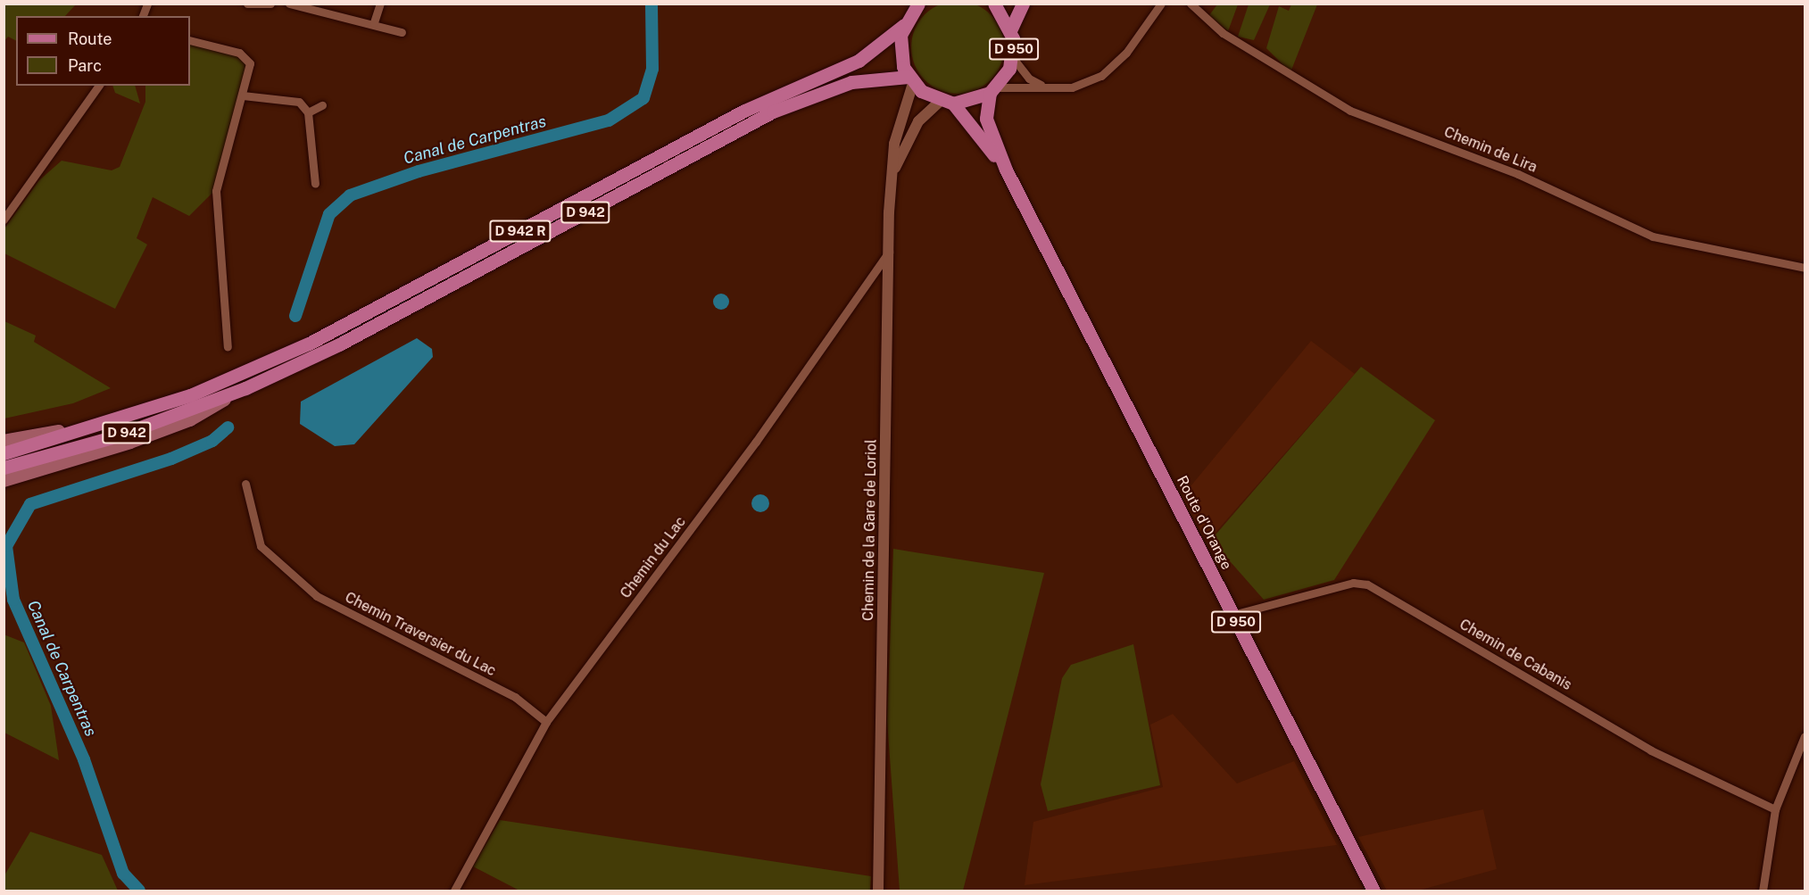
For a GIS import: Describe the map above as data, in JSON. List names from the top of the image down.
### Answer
{
  "streets": {
    "main road": [
      "D 950",
      "D 942",
      "D 942 R",
      "Route d'Orange"
    ],
    "street": [
      "Chemin de Lira",
      "Chemin de la Gare de Loriol",
      "Chemin du Lac",
      "Chemin Traversier du Lac",
      "Chemin de Cabanis"
    ]
  },
  "crossings": [
    ["D 950", "D 942"],
    ["D 950", "Route d'Orange"],
    ["D 950", "Chemin de la Gare de Loriol"],
    ["D 942", "Chemin de la Gare de Loriol"],
    ["Route d'Orange", "Chemin de la Gare de Loriol"],
    ["Route d'Orange", "Chemin de Cabanis"],
    ["Chemin de la Gare de Loriol", "Chemin du Lac"],
    ["Chemin du Lac", "Chemin Traversier du Lac"]
  ],
  "water": ["Canal de Carpentras"],
  "legend": ["Route", "Parc"]
}
